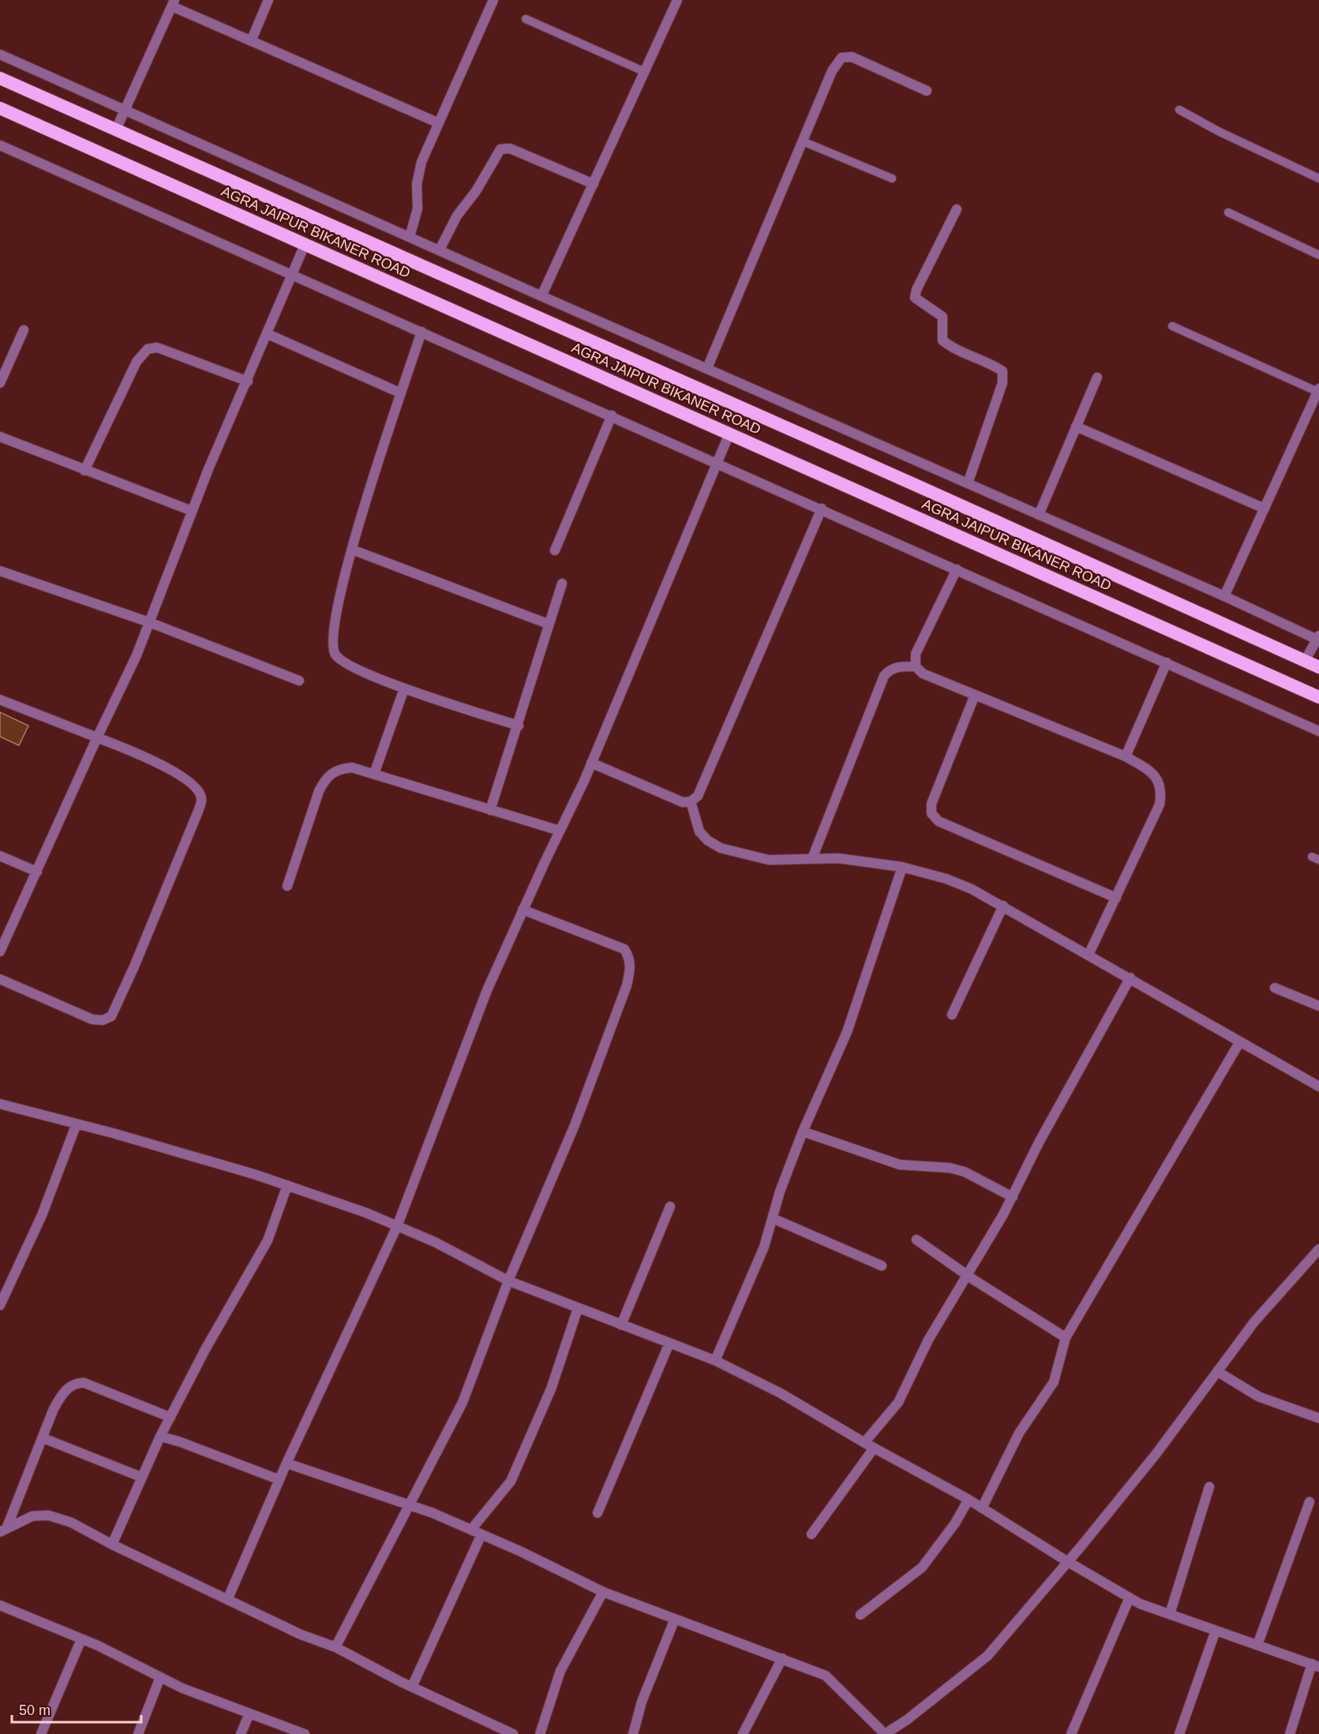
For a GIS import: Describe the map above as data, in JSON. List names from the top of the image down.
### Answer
{
  "streets": {
    "highway": ["AGRA JAIPUR BIKANER ROAD"]
  },
  "scale_bar": "50 m"
}
